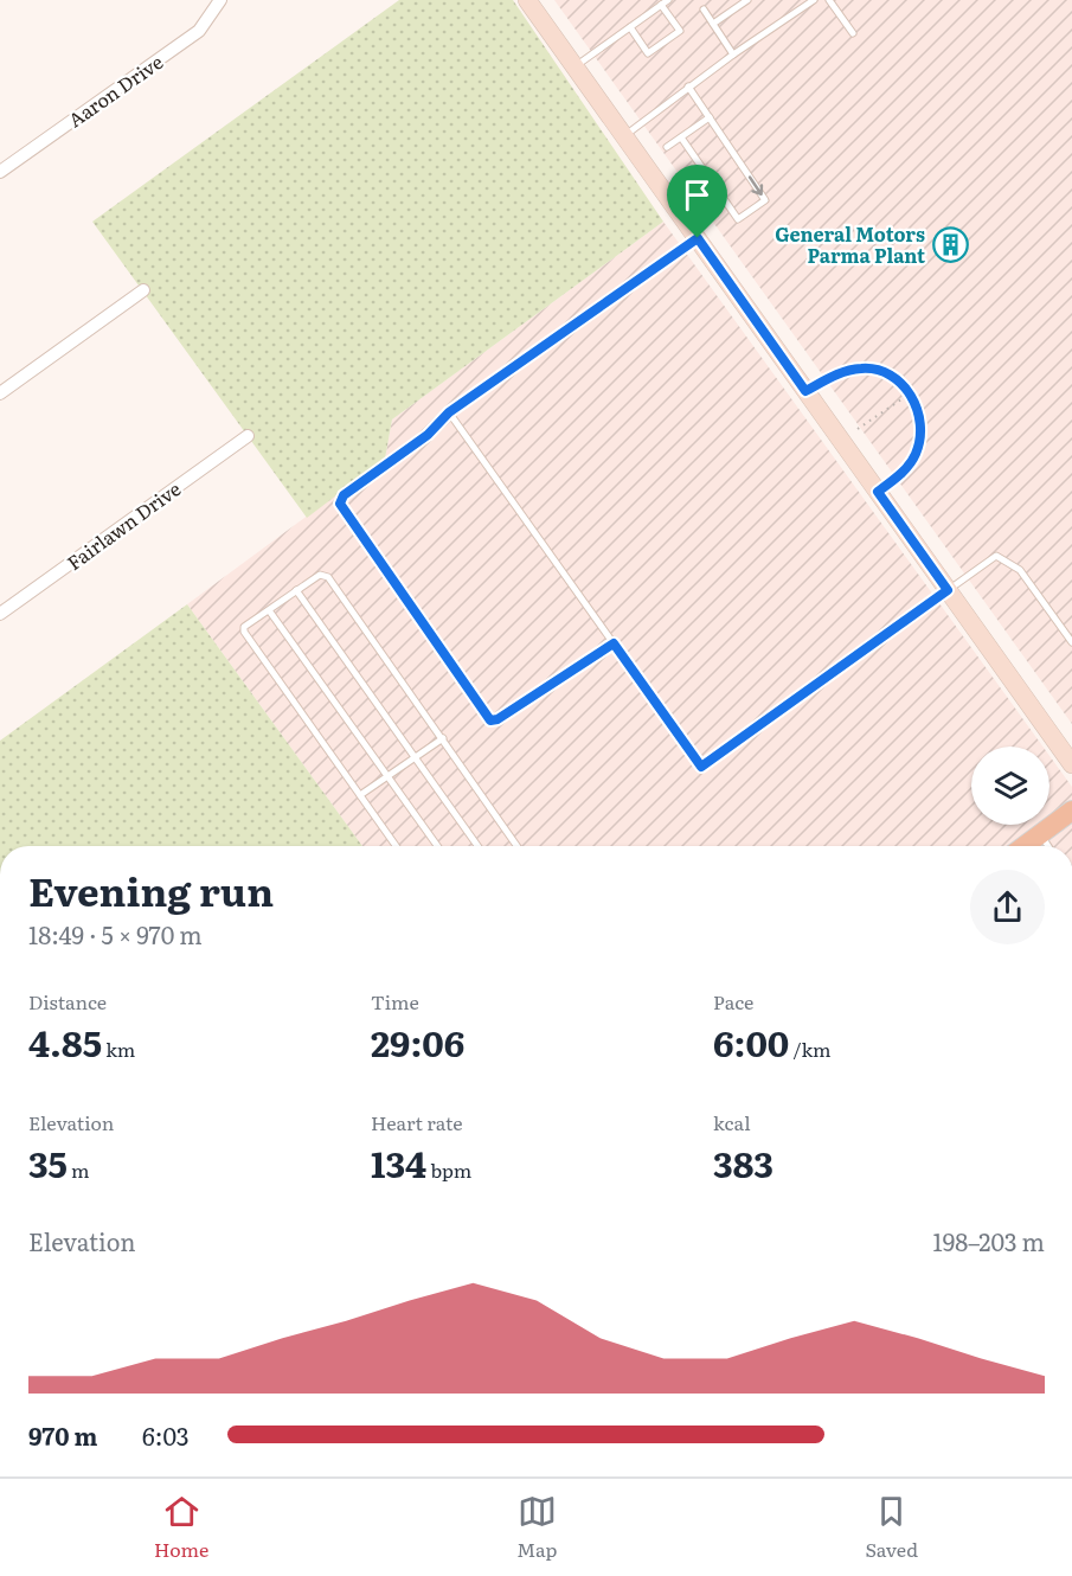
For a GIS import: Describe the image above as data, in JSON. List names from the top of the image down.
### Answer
{
  "streets": {
    "street": ["Aaron Drive", "Fairlawn Drive"]
  },
  "places": {
    "building": ["General Motors Parma Plant"]
  },
  "page": {
    "heading": ["Evening run", "18:49 · 5 × 970 m"],
    "stats": [
      ["Distance", "4.85 km"],
      ["Time", "29:06"],
      ["Pace", "6:00 /km"],
      ["Elevation", "35 m"],
      ["Heart rate", "134 bpm"],
      ["kcal", "383"]
    ],
    "chart": ["Elevation", "198–203 m"],
    "list": [
      {
        "name": "970 m",
        "note": "6:03"
      }
    ],
    "tabs": ["Home", "Map", "Saved"]
  }
}
